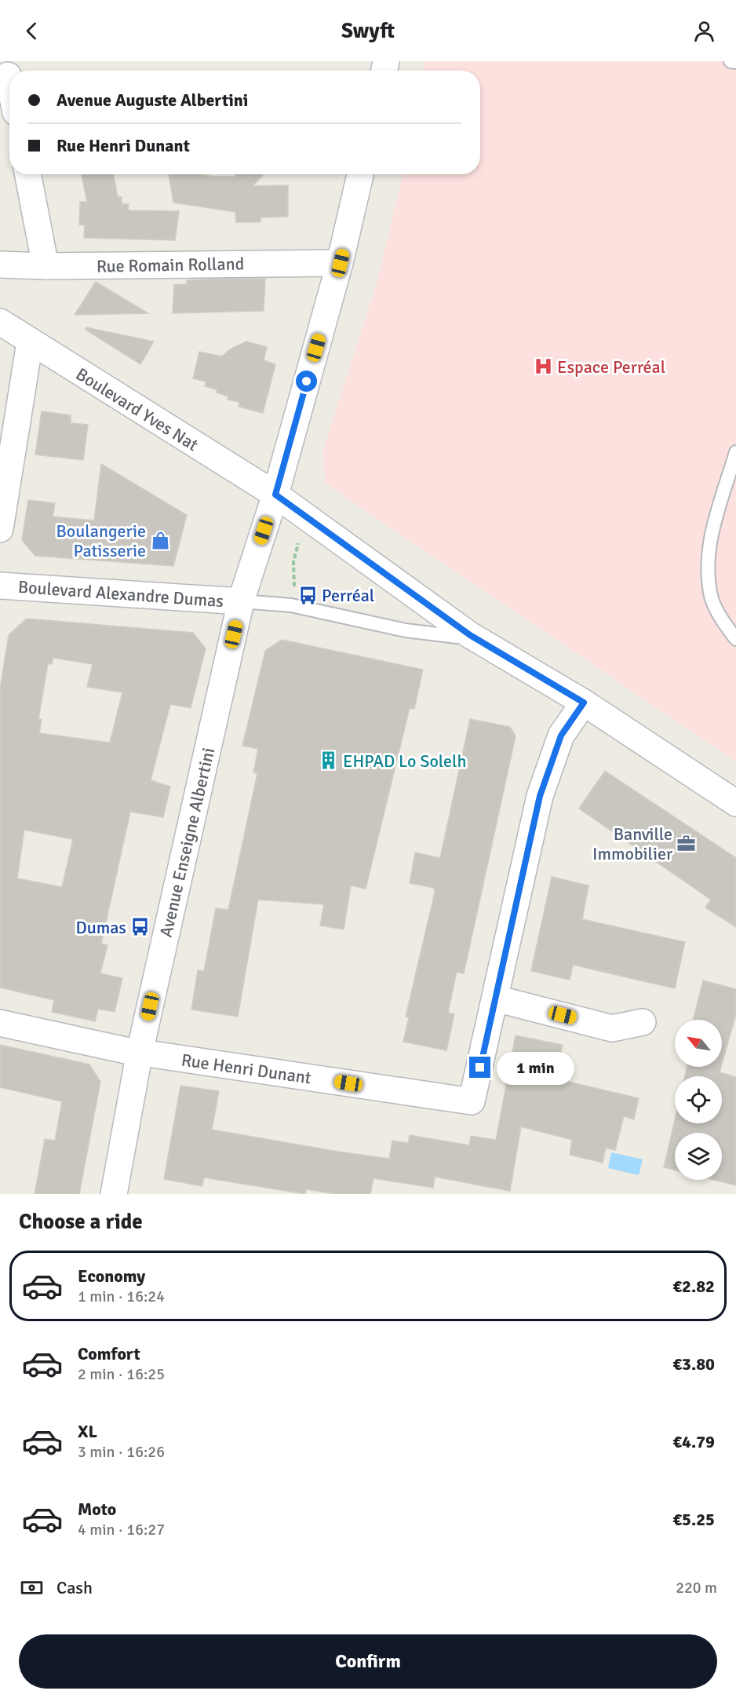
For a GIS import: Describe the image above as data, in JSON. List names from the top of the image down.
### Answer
{
  "streets": {
    "street": [
      "Rue Romain Rolland",
      "Boulevard Yves Nat",
      "Boulevard Alexandre Dumas",
      "Avenue Enseigne Albertini",
      "Rue Henri Dunant"
    ]
  },
  "crossings": [
    ["Rue Romain Rolland", "Avenue Enseigne Albertini"],
    ["Boulevard Yves Nat", "Avenue Enseigne Albertini"],
    ["Boulevard Yves Nat", "Rue Henri Dunant"],
    ["Boulevard Alexandre Dumas", "Avenue Enseigne Albertini"],
    ["Avenue Enseigne Albertini", "Rue Henri Dunant"]
  ],
  "places": {
    "hospital": ["Espace Perréal"],
    "shop": ["Boulangerie Patisserie"],
    "bus stop": ["Perréal", "Dumas"],
    "building": ["EHPAD Lo Solelh"],
    "office": ["Banville Immobilier"]
  },
  "north": "top left",
  "page": {
    "header": "Swyft",
    "banner": ["Avenue Auguste Albertini", "Rue Henri Dunant"],
    "bubble": "1 min",
    "heading": "Choose a ride",
    "list": [
      {
        "name": "Economy",
        "note": "1 min · 16:24",
        "value": "€2.82"
      },
      {
        "name": "Comfort",
        "note": "2 min · 16:25",
        "value": "€3.80"
      },
      {
        "name": "XL",
        "note": "3 min · 16:26",
        "value": "€4.79"
      },
      {
        "name": "Moto",
        "note": "4 min · 16:27",
        "value": "€5.25"
      }
    ],
    "pay": ["Cash", "220 m"],
    "buttons": "Confirm"
  }
}
